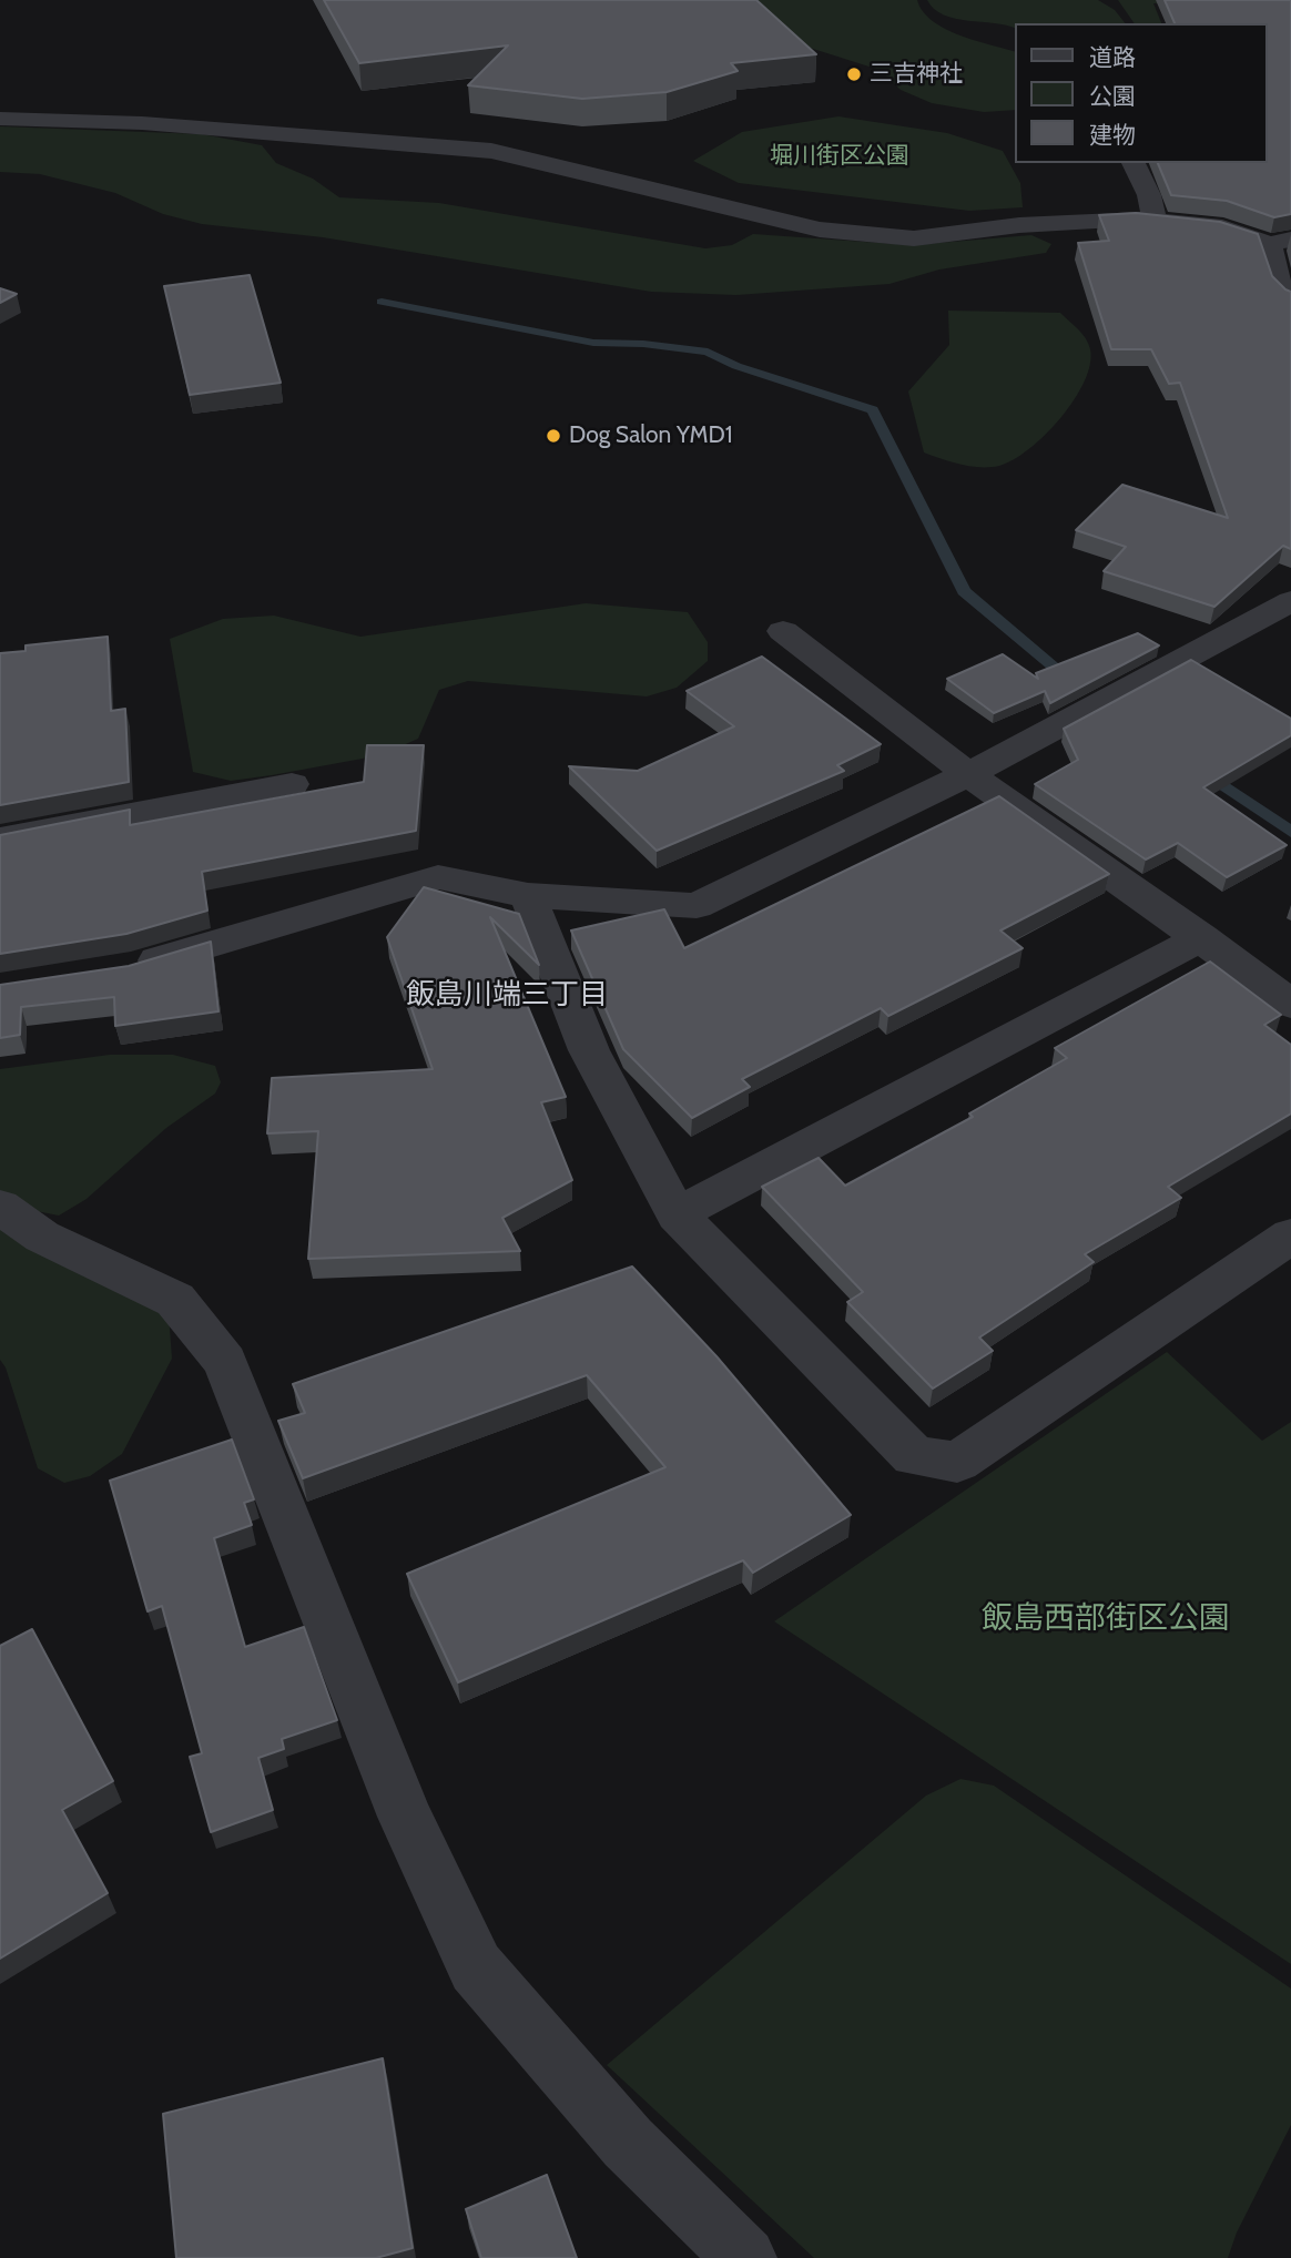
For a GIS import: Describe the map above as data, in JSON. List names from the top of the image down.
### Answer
{
  "districts": ["飯島川端三丁目"],
  "parks": ["堀川街区公園", "飯島西部街区公園"],
  "places": ["三吉神社", "Dog Salon YMD1"],
  "legend": ["道路", "公園", "建物"]
}
